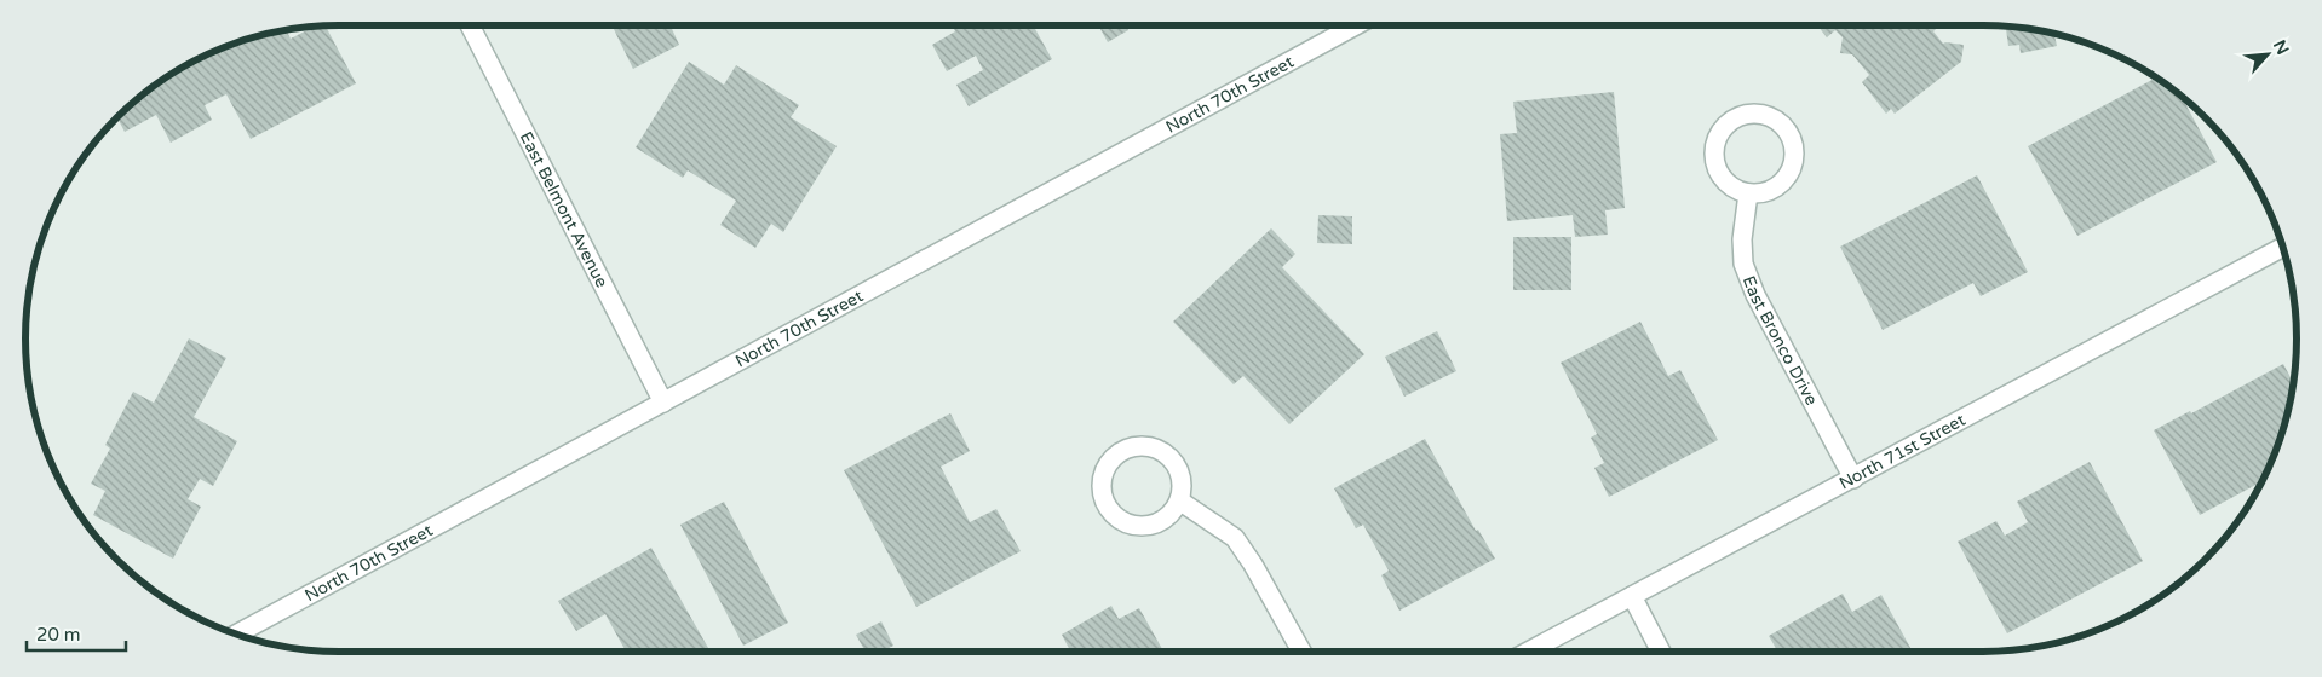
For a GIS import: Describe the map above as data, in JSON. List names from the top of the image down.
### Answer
{
  "streets": {
    "street": [
      "North 70th Street",
      "East Belmont Avenue",
      "East Bronco Drive",
      "North 71st Street"
    ]
  },
  "crossings": [
    ["North 70th Street", "East Belmont Avenue"],
    ["East Bronco Drive", "North 71st Street"]
  ],
  "scale_bar": "20 m",
  "north": "top right"
}
